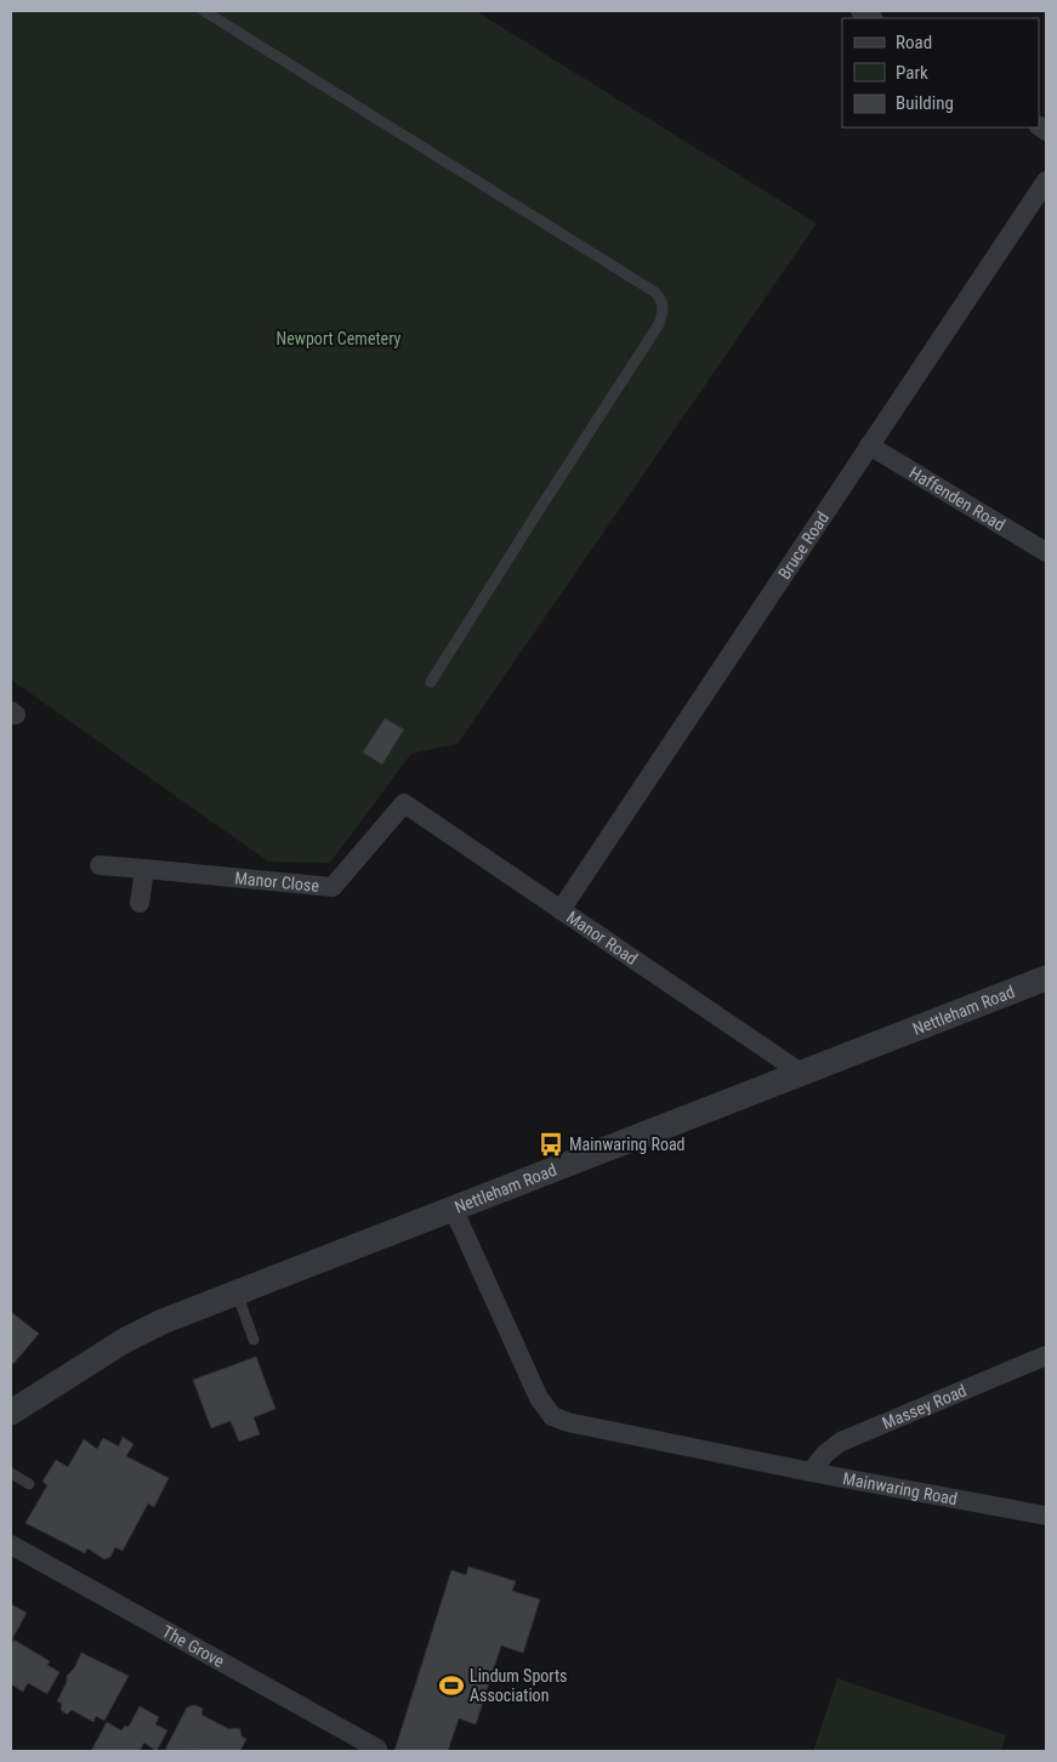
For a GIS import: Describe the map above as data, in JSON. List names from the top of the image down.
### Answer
{
  "streets": {
    "street": [
      "Haffenden Road",
      "Bruce Road",
      "Manor Close",
      "Manor Road",
      "Nettleham Road",
      "Massey Road",
      "Mainwaring Road",
      "The Grove"
    ]
  },
  "crossings": [
    ["Haffenden Road", "Bruce Road"],
    ["Bruce Road", "Manor Road"],
    ["Manor Close", "Manor Road"],
    ["Manor Road", "Nettleham Road"],
    ["Nettleham Road", "Mainwaring Road"],
    ["Massey Road", "Mainwaring Road"]
  ],
  "parks": ["Newport Cemetery"],
  "places": {
    "bus stop": ["Mainwaring Road"],
    "sports": ["Lindum Sports Association"]
  },
  "legend": ["Road", "Park", "Building"]
}
